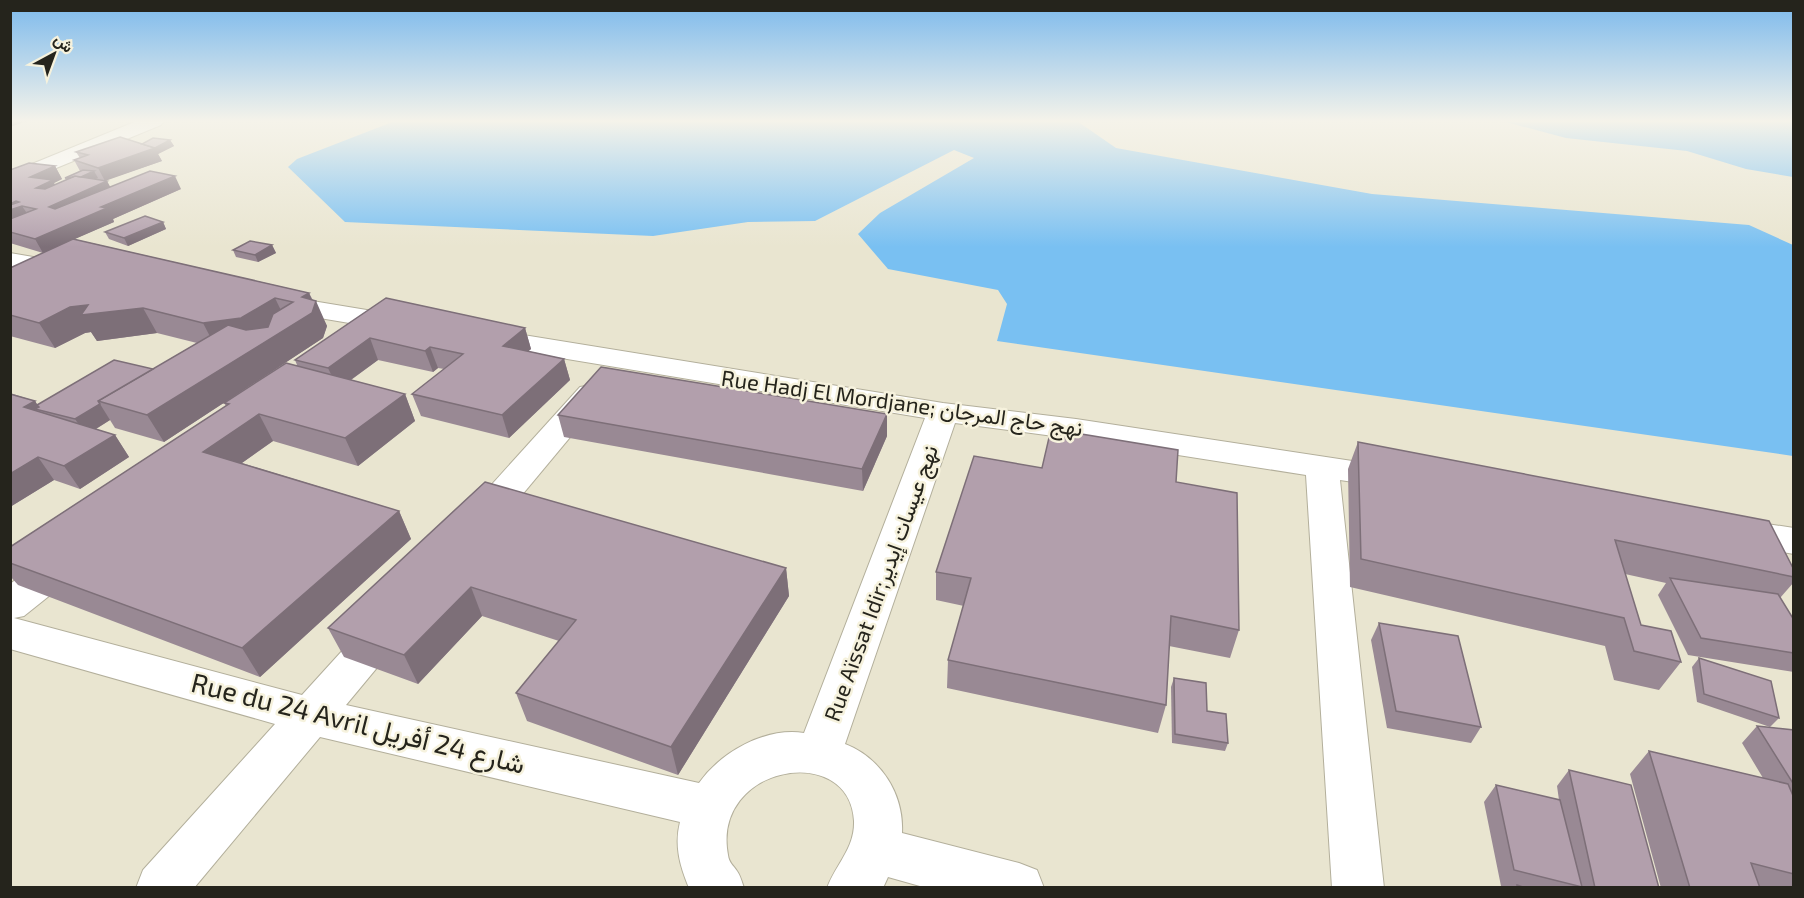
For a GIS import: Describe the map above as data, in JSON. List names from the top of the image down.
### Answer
{
  "streets": {
    "street": ["Rue Hadj El Mordjane; نهج حاج المرجان", "Rue Aïssat Idir;نهج عيسات إيدير", "Rue du 24 Avril شارع 24 أفريل"]
  },
  "crossings": [
    ["Rue Hadj El Mordjane; نهج حاج المرجان", "Rue Aïssat Idir;نهج عيسات إيدير"]
  ],
  "north": "top right"
}
